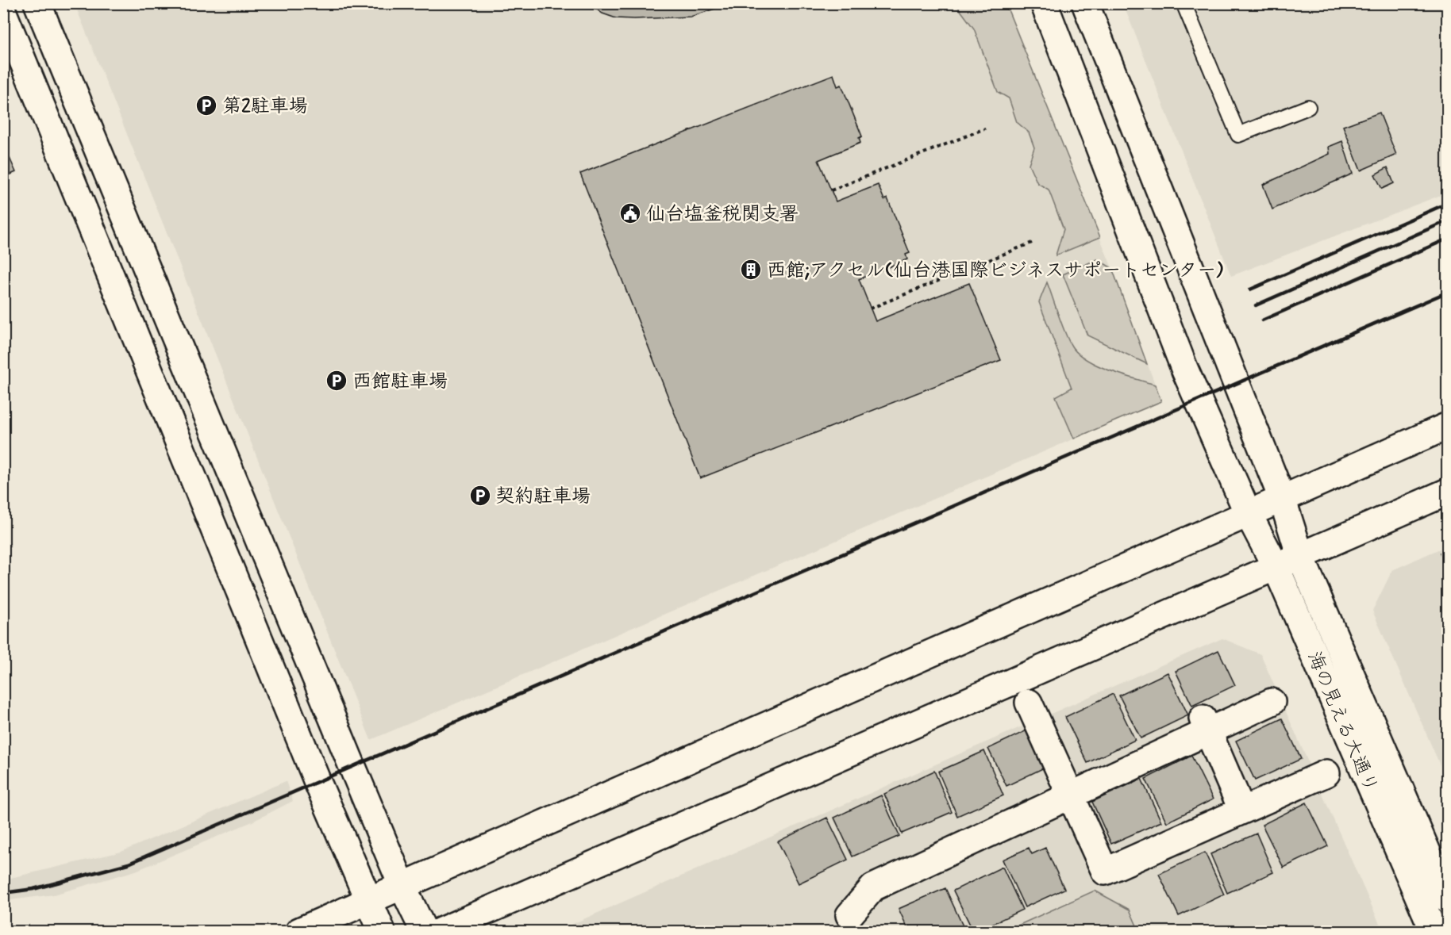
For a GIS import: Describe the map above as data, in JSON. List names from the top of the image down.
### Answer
{
  "streets": {
    "street": ["海の見える大通り"]
  },
  "places": {
    "parking": ["第2駐車場", "西館駐車場", "契約駐車場"],
    "public building": ["仙台塩釜税関支署"],
    "building": ["西館;アクセル(仙台港国際ビジネスサポートセンター)"]
  }
}
